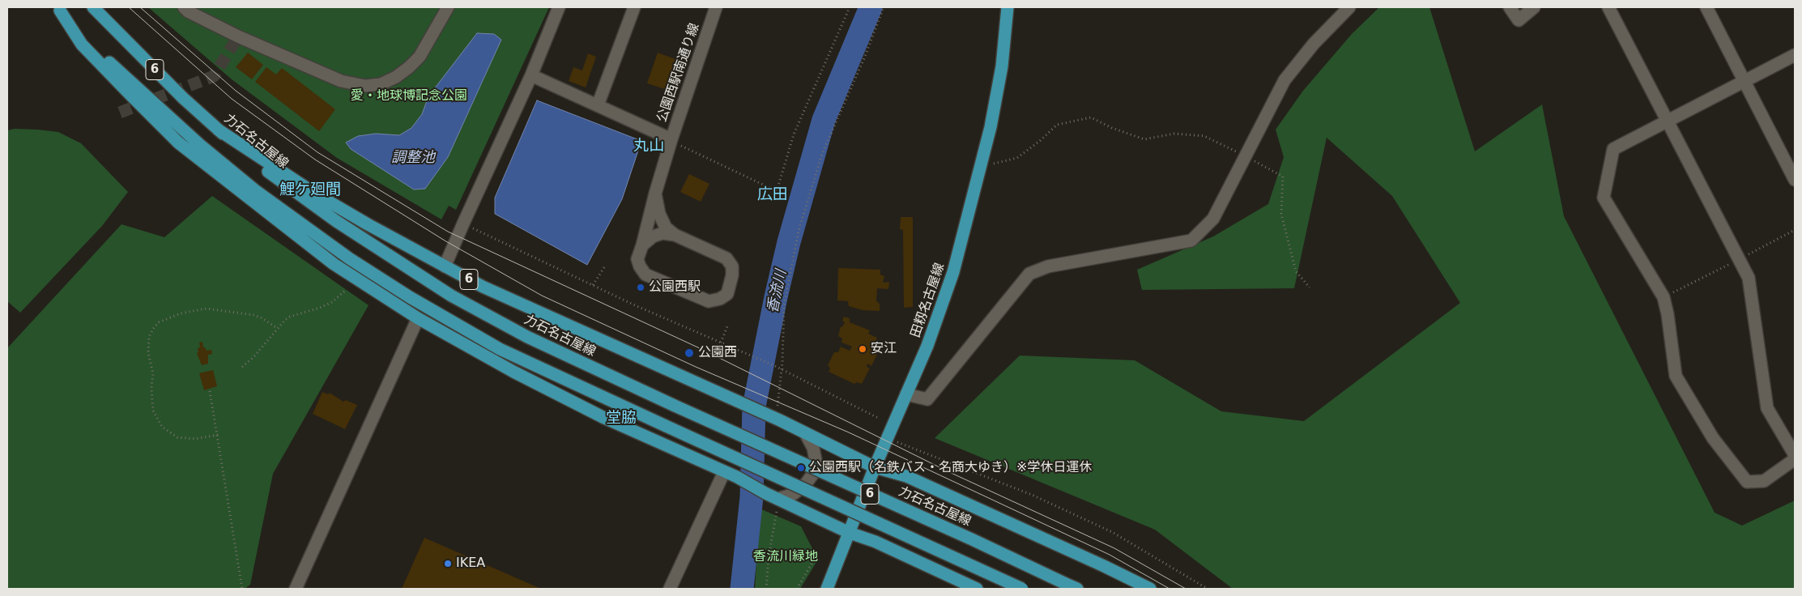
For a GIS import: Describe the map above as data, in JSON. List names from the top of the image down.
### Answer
{
  "streets": {
    "main road": ["6", "力石名古屋線", "田籾名古屋線"],
    "street": ["公園西駅南通り線"]
  },
  "crossings": [
    ["6", "力石名古屋線"],
    ["6", "田籾名古屋線"]
  ],
  "districts": [
    "丸山",
    "鯉ケ廻間",
    "広田",
    "堂脇"
  ],
  "water": ["調整池", "香流川"],
  "parks": ["愛・地球博記念公園", "香流川緑地"],
  "places": [
    "公園西駅",
    "安江",
    "公園西",
    "公園西駅（名鉄バス・名商大ゆき）※学休日運休",
    "IKEA"
  ]
}
